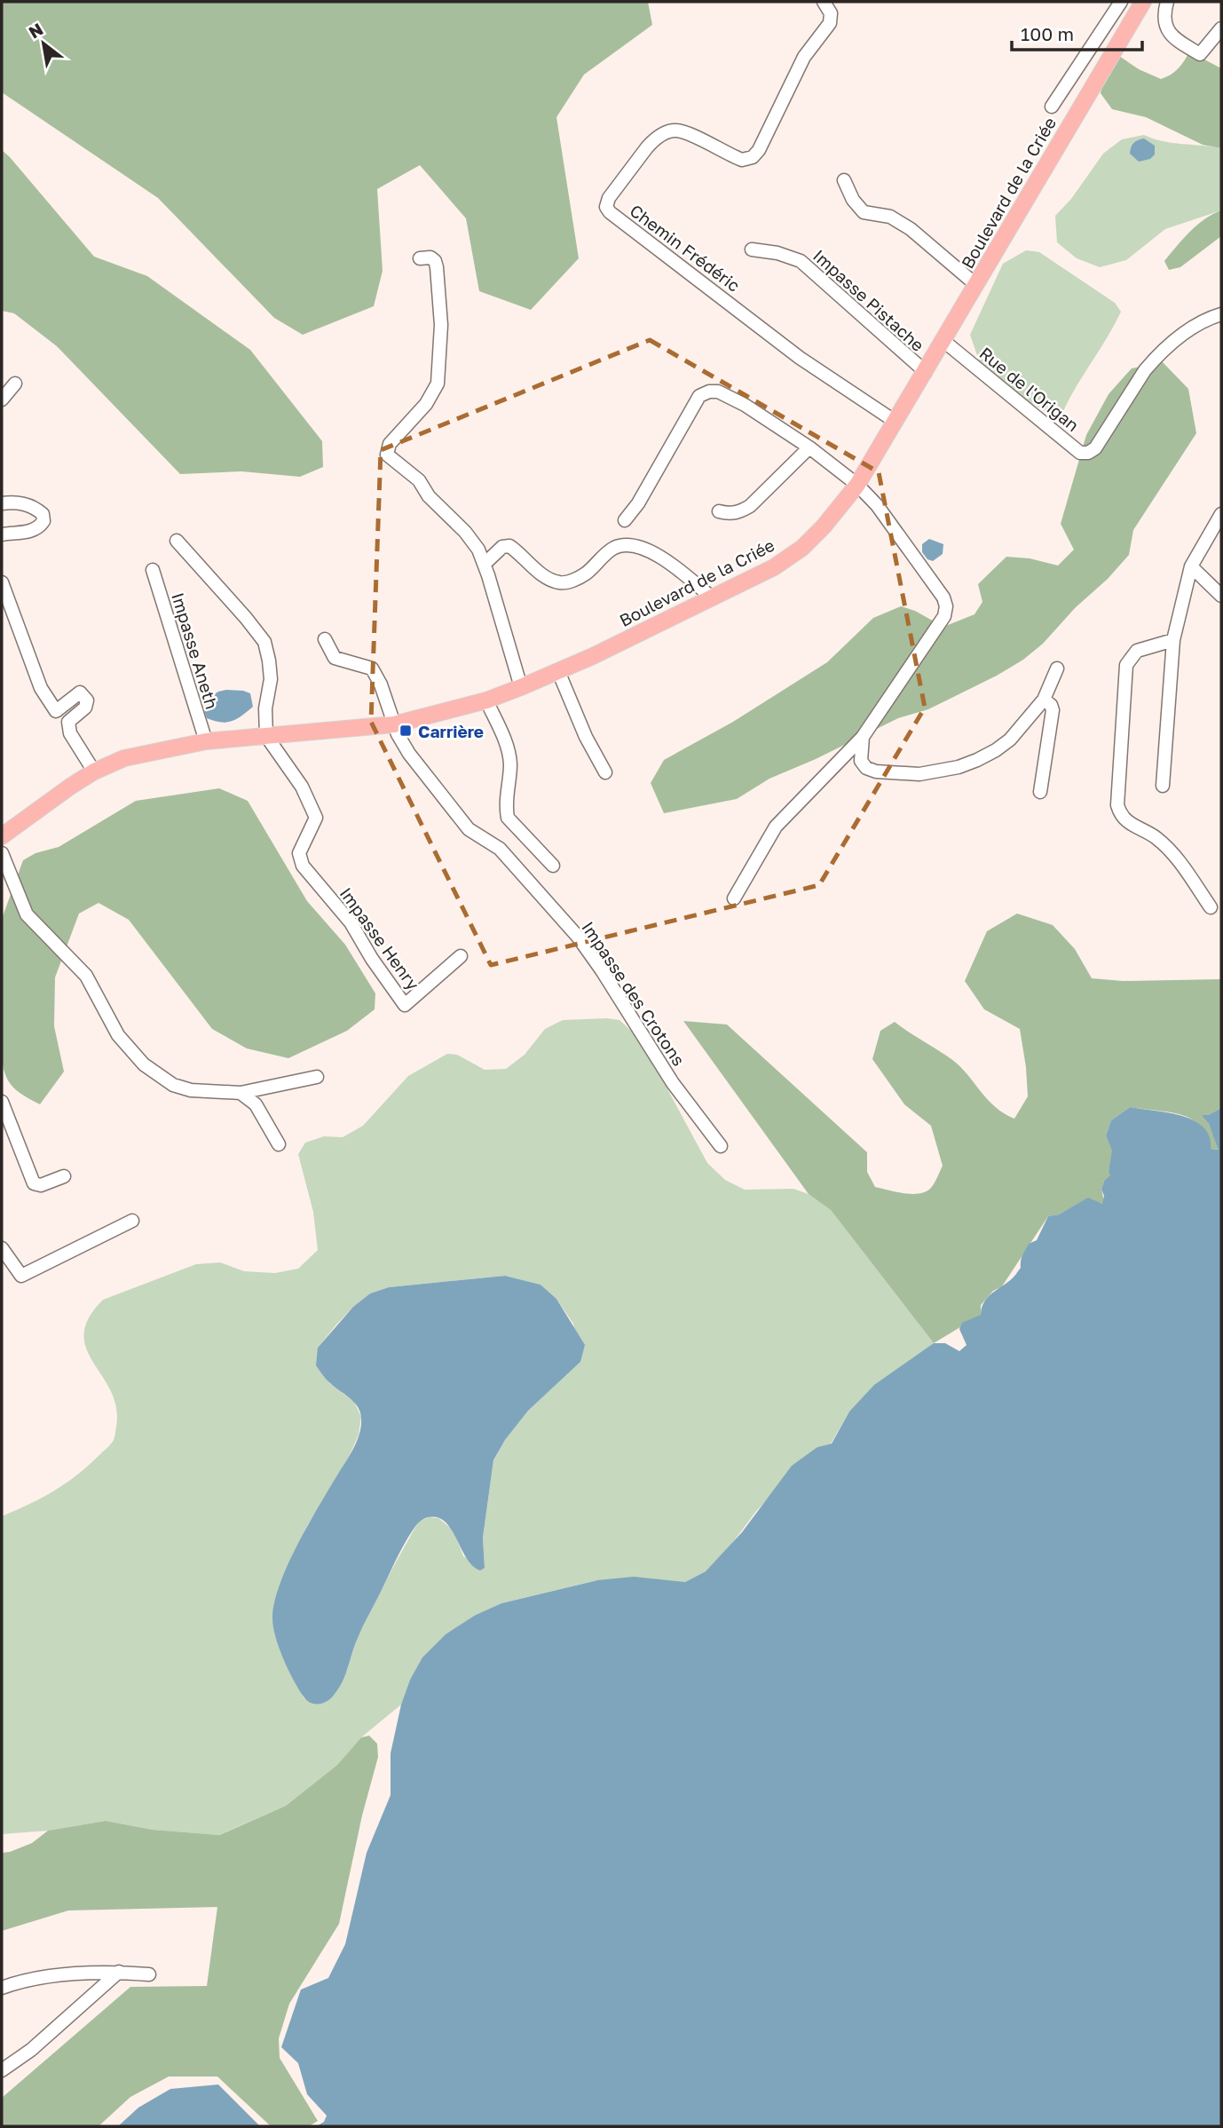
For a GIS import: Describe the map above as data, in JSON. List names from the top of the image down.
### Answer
{
  "streets": {
    "main road": ["Boulevard de la Criée"],
    "street": [
      "Chemin Frédéric",
      "Impasse Pistache",
      "Rue de l'Origan",
      "Impasse Aneth",
      "Impasse Henry",
      "Impasse des Crotons"
    ]
  },
  "crossings": [
    ["Boulevard de la Criée", "Chemin Frédéric"],
    ["Boulevard de la Criée", "Impasse Pistache"],
    ["Boulevard de la Criée", "Rue de l'Origan"],
    ["Boulevard de la Criée", "Impasse Aneth"],
    ["Boulevard de la Criée", "Impasse Henry"],
    ["Boulevard de la Criée", "Impasse des Crotons"]
  ],
  "places": {
    "transit": ["Carrière"]
  },
  "scale_bar": "100 m",
  "north": "top left"
}
